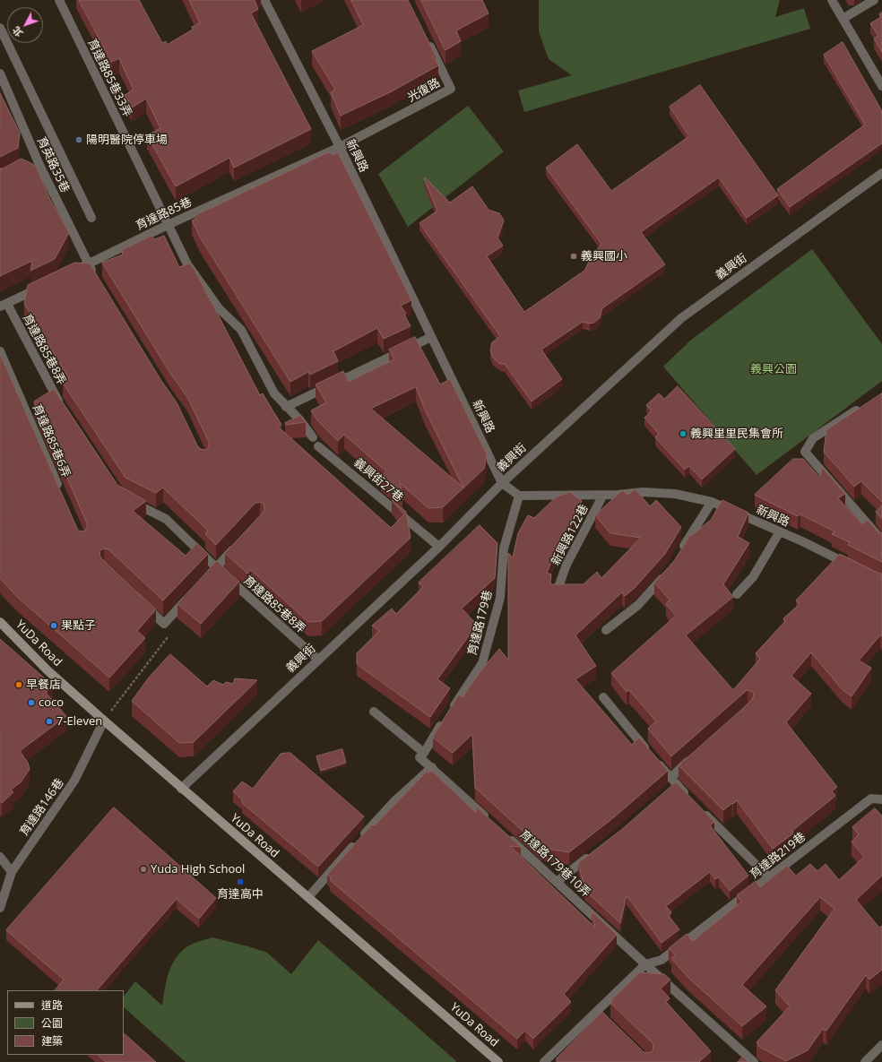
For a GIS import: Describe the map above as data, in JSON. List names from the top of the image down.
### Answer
{
  "streets": {
    "street": ["YuDa Road"],
    "lane": [
      "育達路85巷33弄",
      "光復路",
      "新興路",
      "育英路35巷",
      "育達路85巷",
      "義興街",
      "育達路85巷8弄",
      "育達路85巷6弄",
      "義興街27巷",
      "新興路122巷",
      "育達路179巷",
      "育達路146巷",
      "育達路219巷",
      "育達路179巷10弄"
    ]
  },
  "crossings": [
    ["育達路85巷33弄", "育達路85巷"],
    ["光復路", "新興路"],
    ["光復路", "育達路85巷"],
    ["新興路", "育達路85巷"],
    ["新興路", "義興街"],
    ["新興路", "新興路122巷"],
    ["新興路", "育達路179巷"],
    ["育英路35巷", "育達路85巷"],
    ["義興街", "育達路85巷8弄"],
    ["義興街", "義興街27巷"],
    ["義興街", "YuDa Road"],
    ["YuDa Road", "育達路146巷"],
    ["育達路219巷", "育達路179巷10弄"]
  ],
  "parks": ["義興公園"],
  "places": [
    "陽明醫院停車場",
    "義興國小",
    "義興里里民集會所",
    "果點子",
    "早餐店",
    "coco",
    "7-Eleven",
    "Yuda High School",
    "育達高中"
  ],
  "legend": ["道路", "公園", "建築"],
  "north": "bottom left"
}
